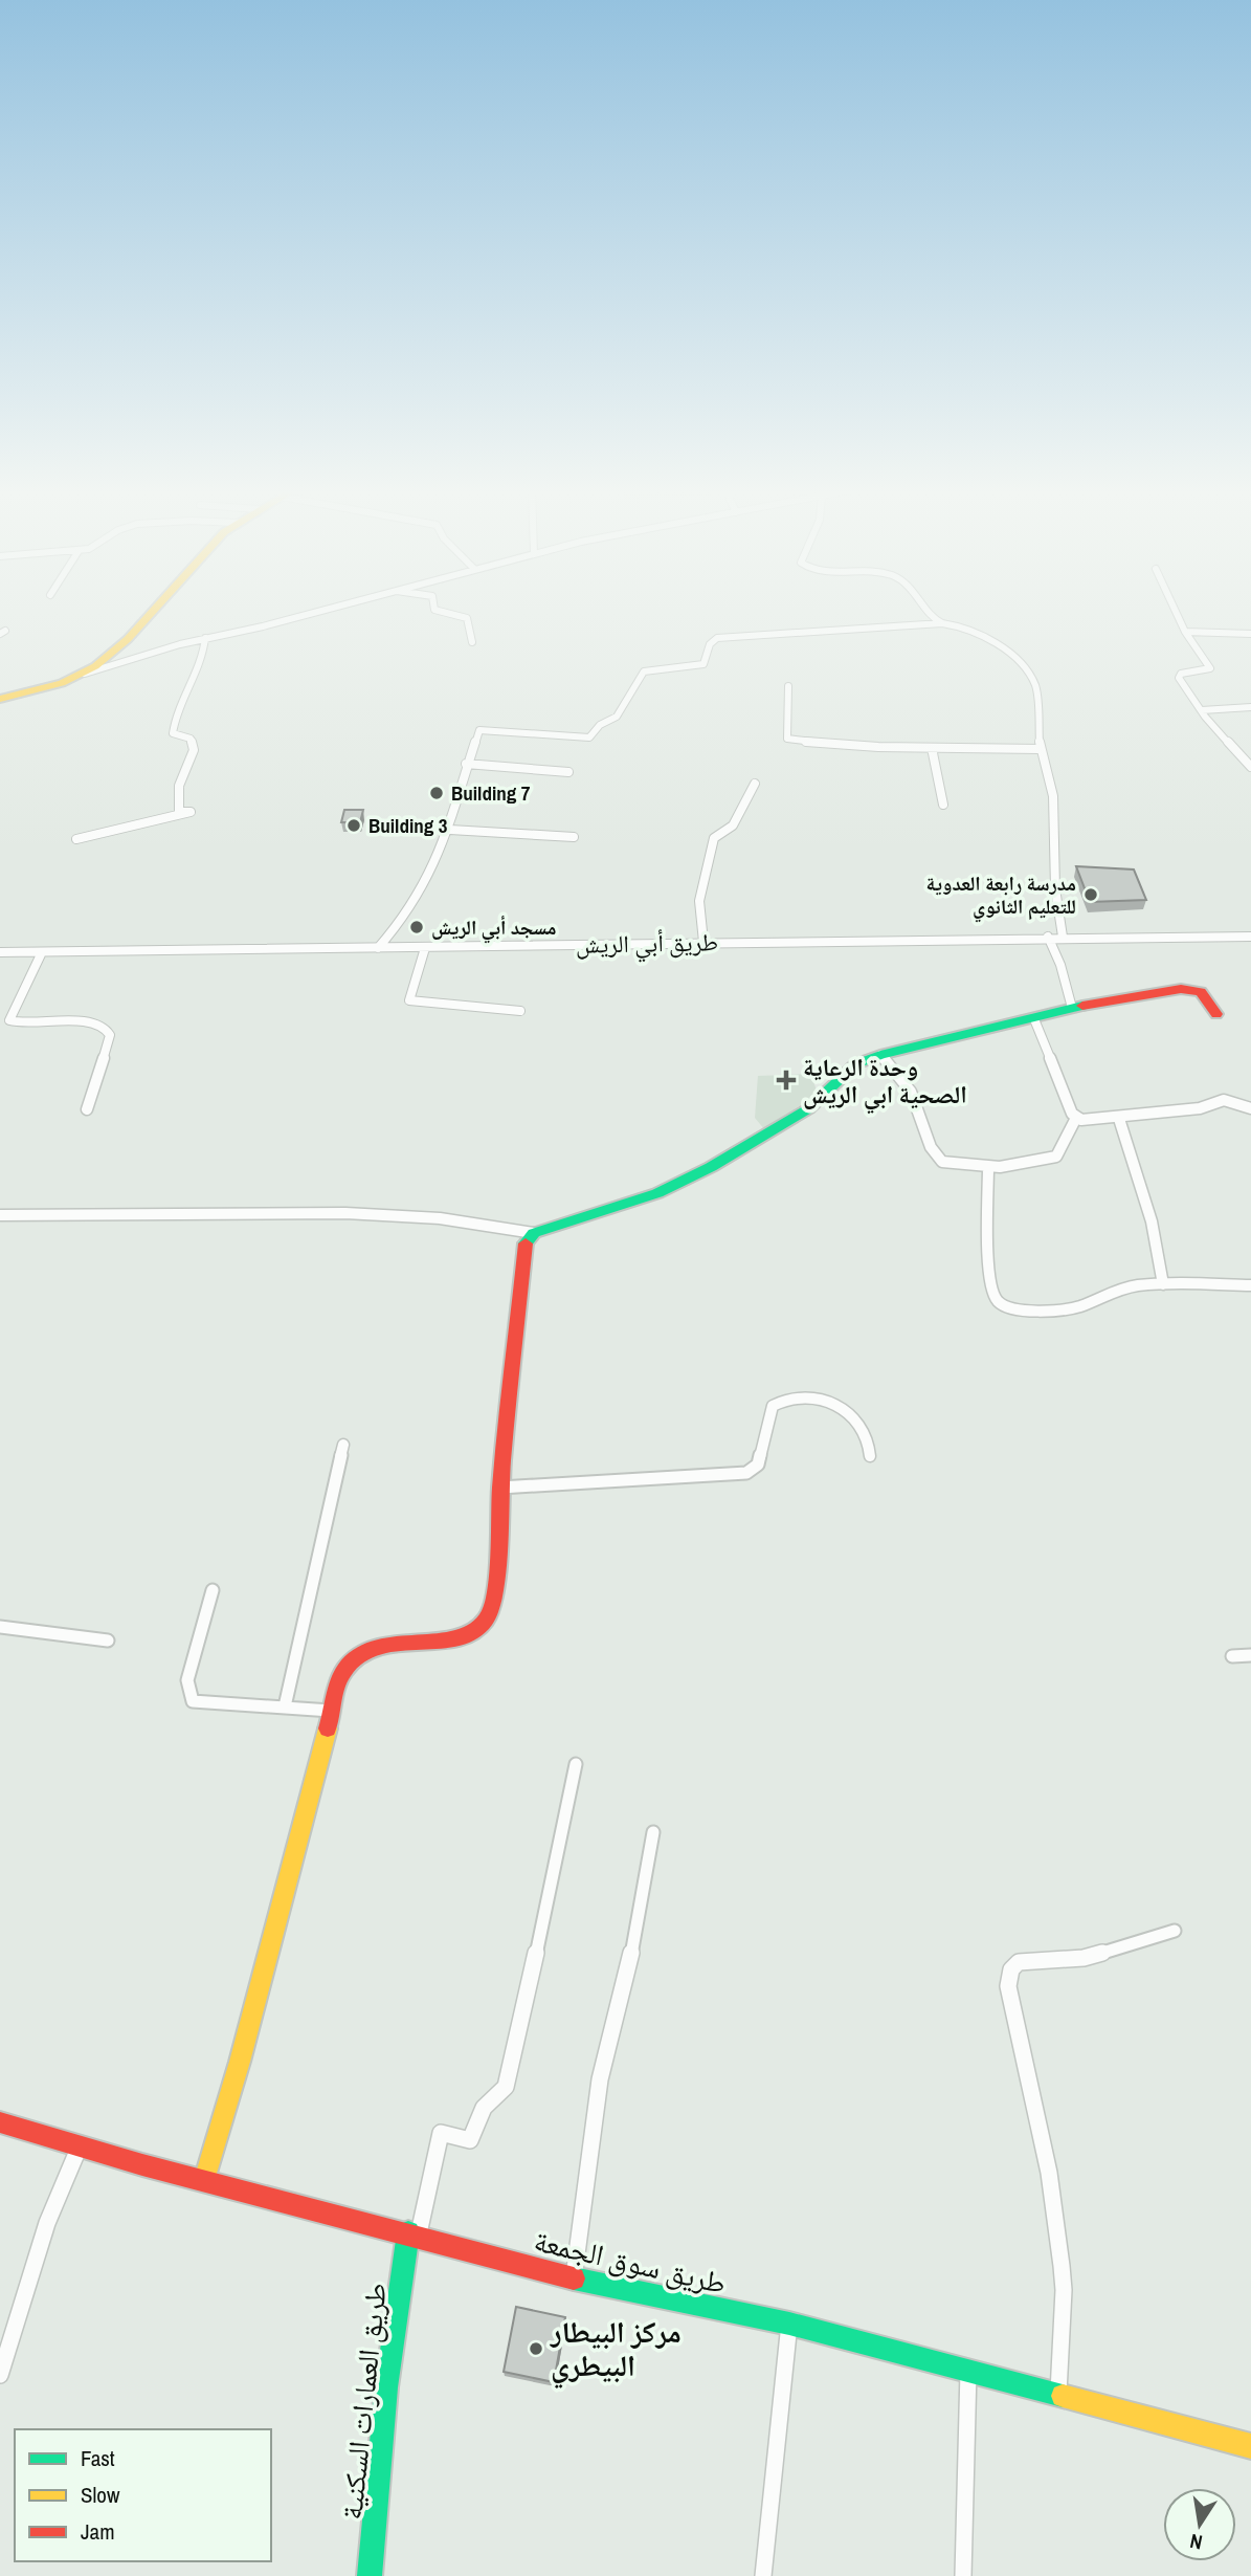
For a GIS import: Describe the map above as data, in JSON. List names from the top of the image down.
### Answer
{
  "streets": {
    "main road": ["طريق سوق الجمعة", "طريق العمارات السكنية"],
    "street": ["طريق أبي الريش"]
  },
  "crossings": [
    ["طريق سوق الجمعة", "طريق العمارات السكنية"]
  ],
  "places": {
    "other": [
      "Building 7",
      "Building 3",
      "مدرسة رابعة العدوية للتعليم الثانوي",
      "مسجد أبي الريش",
      "مركز البيطار البيطري"
    ],
    "health": ["وحدة الرعاية الصحية ابي الريش"]
  },
  "legend": ["Fast", "Slow", "Jam"],
  "north": "bottom"
}
